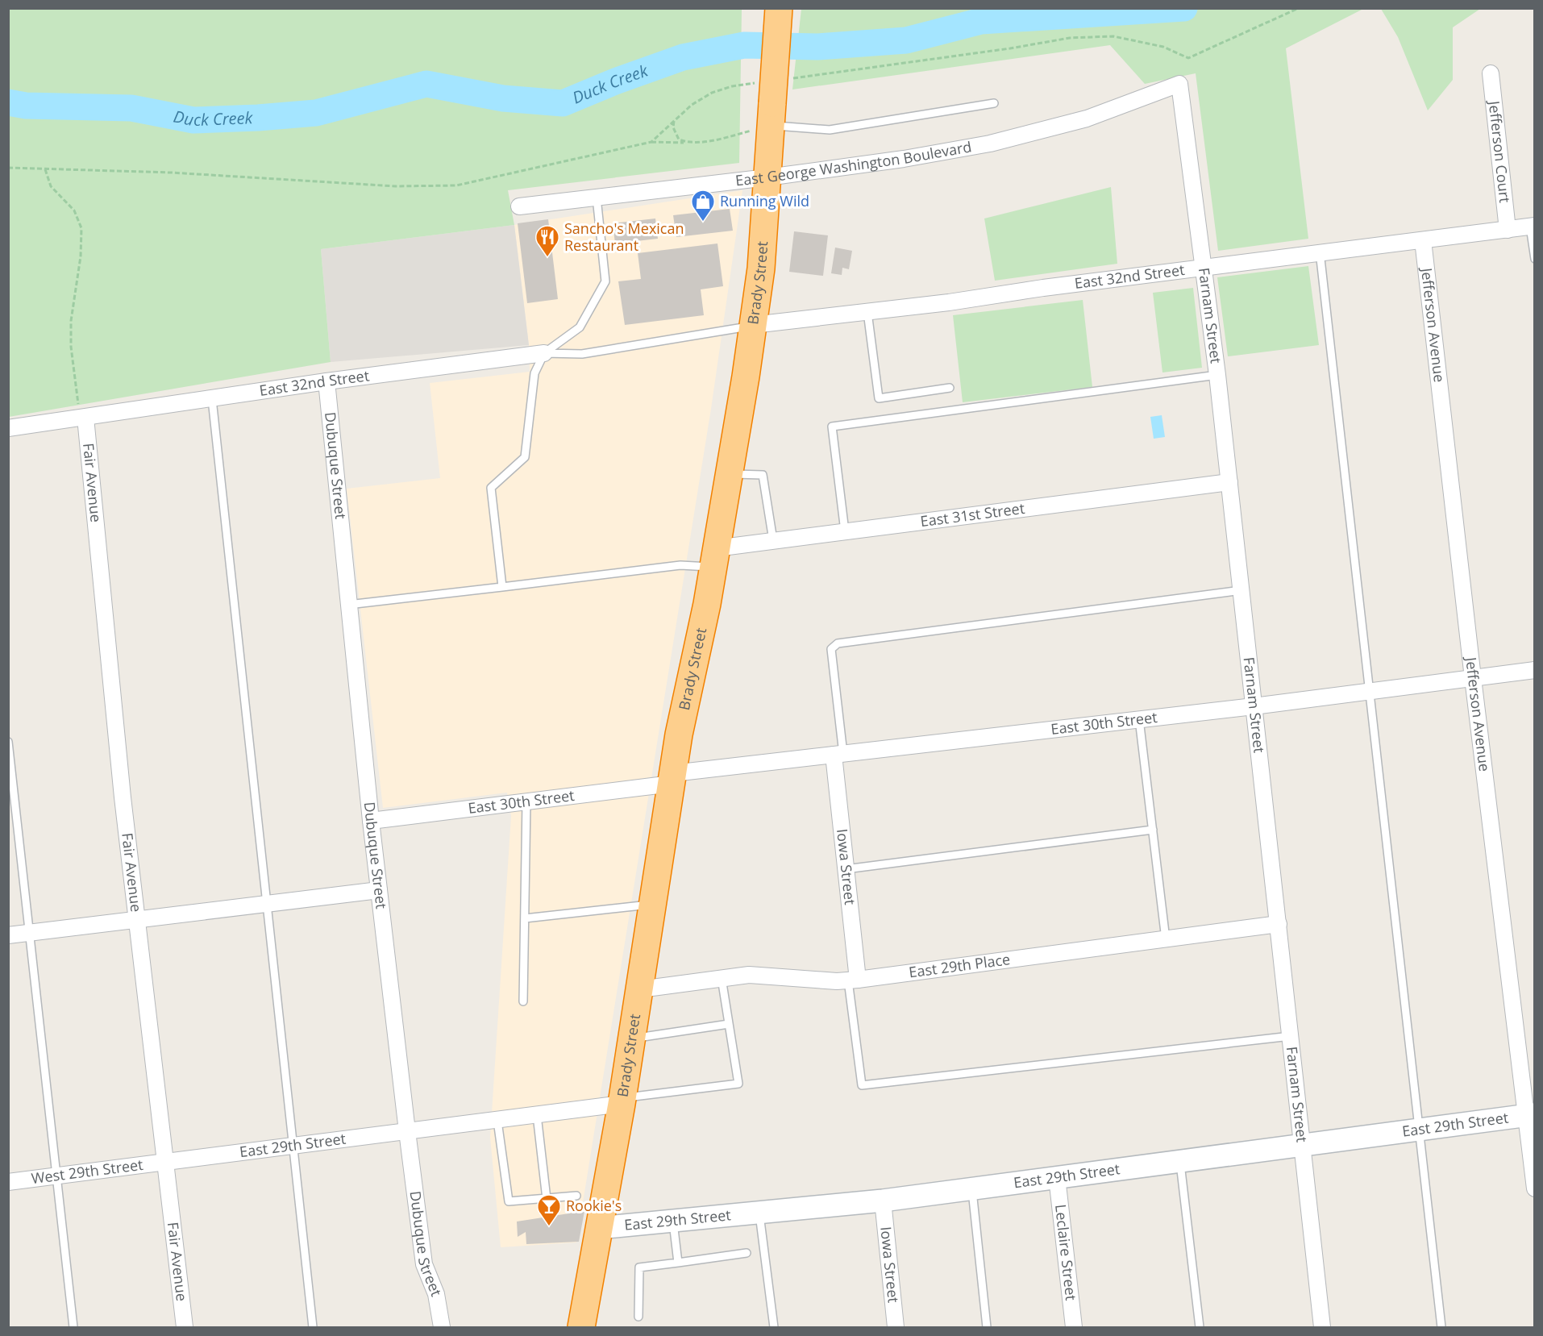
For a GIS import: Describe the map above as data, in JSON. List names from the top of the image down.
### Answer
{
  "streets": {
    "highway": ["Brady Street"],
    "street": [
      "Jefferson Court",
      "East George Washington Boulevard",
      "East 32nd Street",
      "Farnam Street",
      "Jefferson Avenue",
      "Dubuque Street",
      "Fair Avenue",
      "East 31st Street",
      "East 30th Street",
      "Iowa Street",
      "East 29th Place",
      "East 29th Street",
      "West 29th Street",
      "Leclaire Street"
    ]
  },
  "crossings": [
    ["Jefferson Court", "East 32nd Street"],
    ["East George Washington Boulevard", "Brady Street"],
    ["East George Washington Boulevard", "Farnam Street"],
    ["East 32nd Street", "Brady Street"],
    ["East 32nd Street", "Farnam Street"],
    ["East 32nd Street", "Jefferson Avenue"],
    ["East 32nd Street", "Dubuque Street"],
    ["East 32nd Street", "Fair Avenue"],
    ["Brady Street", "East 31st Street"],
    ["Brady Street", "East 30th Street"],
    ["Brady Street", "East 29th Place"],
    ["Brady Street", "East 29th Street"],
    ["Farnam Street", "East 31st Street"],
    ["Farnam Street", "East 30th Street"],
    ["Farnam Street", "East 29th Place"],
    ["Farnam Street", "East 29th Street"],
    ["Jefferson Avenue", "East 30th Street"],
    ["Jefferson Avenue", "East 29th Street"],
    ["Dubuque Street", "East 30th Street"],
    ["Dubuque Street", "East 29th Street"],
    ["Fair Avenue", "East 29th Street"],
    ["Fair Avenue", "West 29th Street"],
    ["East 30th Street", "Iowa Street"],
    ["Iowa Street", "East 29th Place"],
    ["Iowa Street", "East 29th Street"],
    ["East 29th Street", "West 29th Street"],
    ["East 29th Street", "Leclaire Street"]
  ],
  "water": ["Duck Creek"],
  "places": {
    "shop": ["Running Wild"],
    "restaurant": ["Sancho's Mexican Restaurant"],
    "bar": ["Rookie's"]
  }
}
